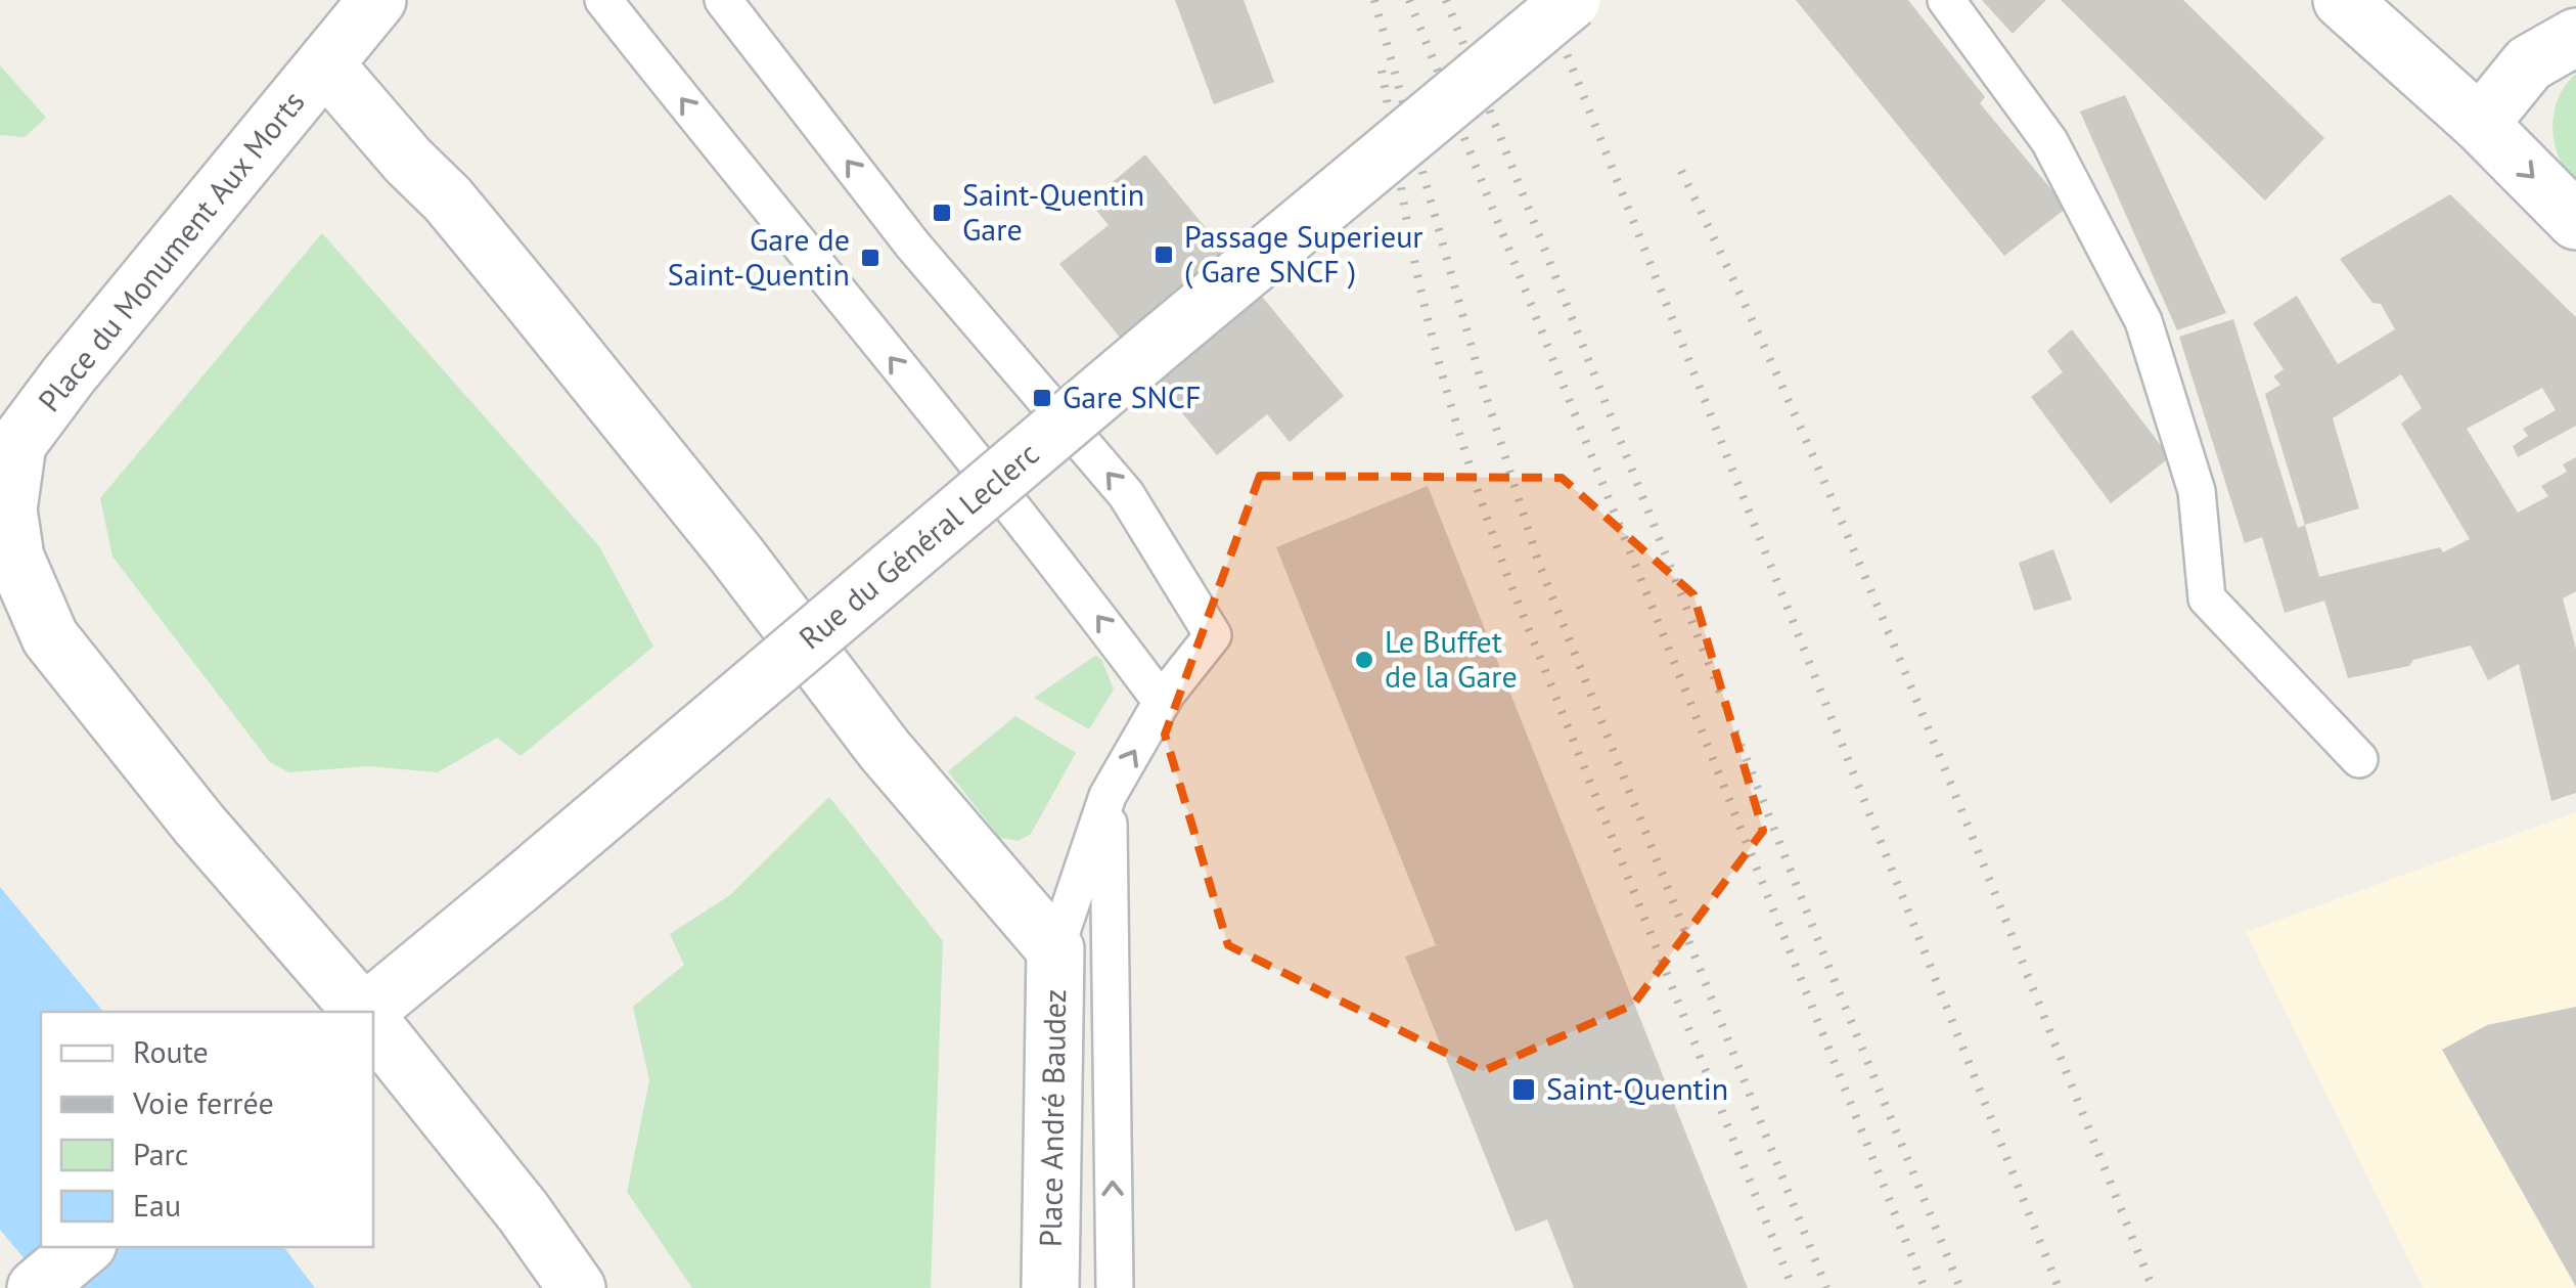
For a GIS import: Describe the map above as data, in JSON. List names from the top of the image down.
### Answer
{
  "streets": {
    "street": ["Place du Monument Aux Morts", "Rue du Général Leclerc", "Place André Baudez"]
  },
  "places": {
    "transit": [
      "Saint-Quentin Gare",
      "Passage Superieur ( Gare SNCF )",
      "Gare de Saint-Quentin",
      "Gare SNCF",
      "Saint-Quentin"
    ],
    "other": ["Le Buffet de la Gare"]
  },
  "legend": [
    "Route",
    "Voie ferrée",
    "Parc",
    "Eau"
  ]
}
